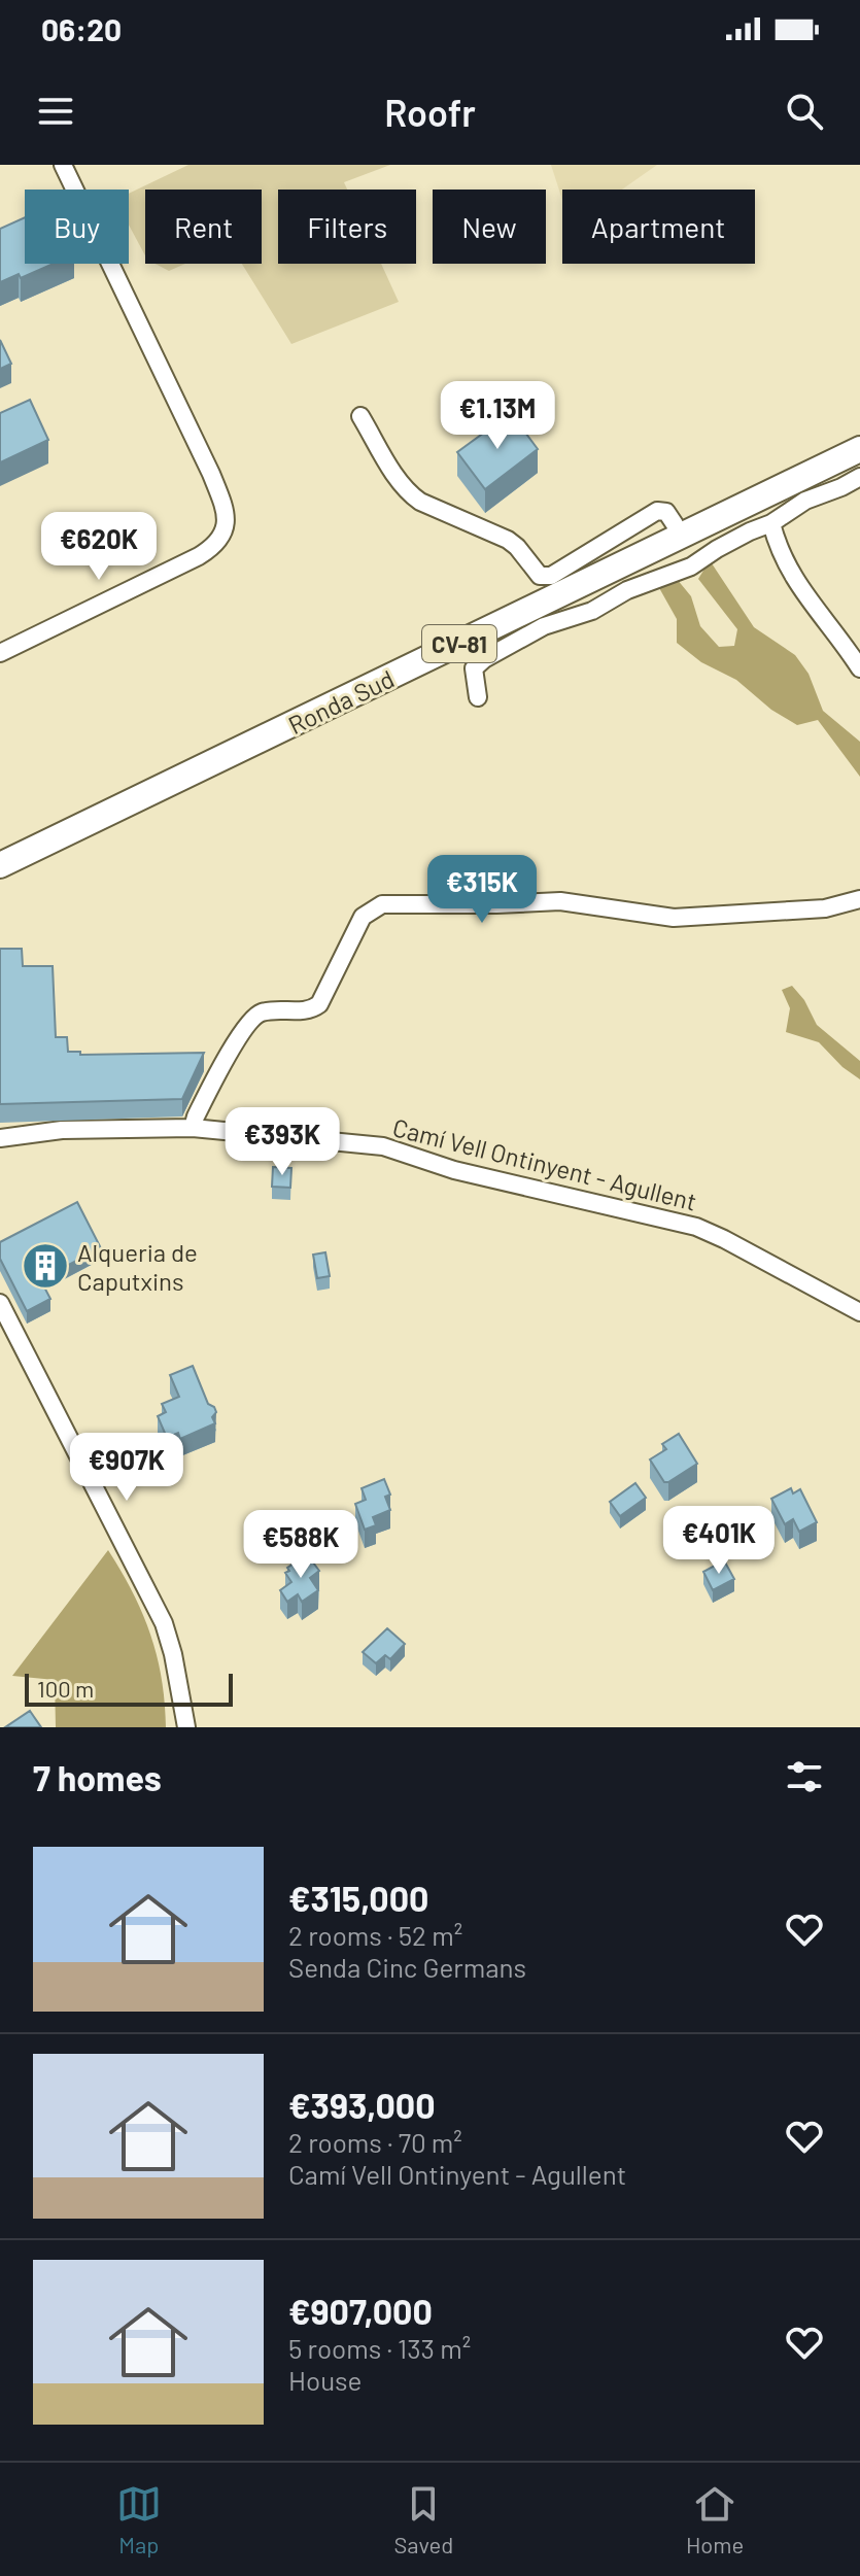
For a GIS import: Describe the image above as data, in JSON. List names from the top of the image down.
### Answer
{
  "streets": {
    "main road": ["CV-81", "Ronda Sud"],
    "street": ["Camí Vell Ontinyent - Agullent"]
  },
  "places": {
    "building": ["Alqueria de Caputxins"]
  },
  "scale_bar": "100 m",
  "page": {
    "status": "06:20",
    "header": "Roofr",
    "chip": [
      "Buy",
      "Rent",
      "Filters",
      "New",
      "Apartment"
    ],
    "price": [
      "€1.13M",
      "€620K",
      "€315K",
      "€393K",
      "€907K",
      "€401K",
      "€588K"
    ],
    "scale": "100 m",
    "heading": "7 homes",
    "list": [
      {
        "name": "€315,000",
        "note": "2 rooms · 52 m² · Senda Cinc Germans"
      },
      {
        "name": "€393,000",
        "note": "2 rooms · 70 m² · Camí Vell Ontinyent - Agullent"
      },
      {
        "name": "€907,000",
        "note": "5 rooms · 133 m² · House"
      }
    ],
    "tabs": ["Map", "Saved", "Home"]
  }
}
